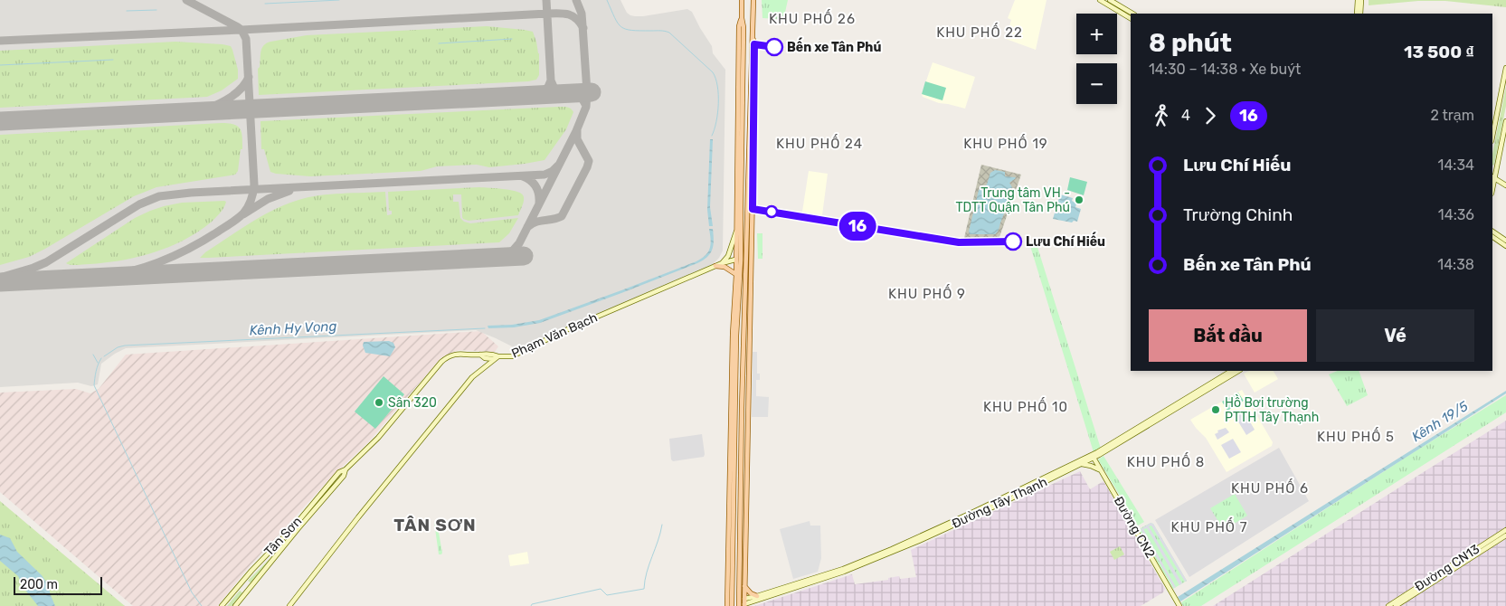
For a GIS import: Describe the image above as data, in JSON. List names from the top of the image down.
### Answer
{
  "streets": {
    "street": [
      "Phạm Văn Bạch",
      "Đường Tây Thạnh",
      "Đường CN2",
      "Tân Sơn",
      "Đường CN13"
    ]
  },
  "crossings": [
    ["Phạm Văn Bạch", "Tân Sơn"],
    ["Đường Tây Thạnh", "Đường CN2"]
  ],
  "districts": [
    "KHU PHỐ 26",
    "KHU PHỐ 22",
    "KHU PHỐ 24",
    "KHU PHỐ 19",
    "KHU PHỐ 9",
    "KHU PHỐ 10",
    "KHU PHỐ 5",
    "KHU PHỐ 8",
    "KHU PHỐ 6",
    "TÂN SƠN",
    "KHU PHỐ 7"
  ],
  "water": ["Kênh Hy Vọng", "Kênh 19/5"],
  "places": [
    "Bến xe Tân Phú",
    "Trung tâm VH - TDTT Quận Tân Phú",
    "Lưu Chí Hiếu",
    "Sân 320",
    "Hồ Bơi trường PTTH Tây Thạnh"
  ],
  "lines": ["bus line 16"],
  "scale_bar": "200 m",
  "page": {
    "on_map": "16",
    "map_buttons": ["+", "−"],
    "heading": ["8 phút", "14:30 – 14:38 · Xe buýt", "13 500 ₫"],
    "legs": ["4", "16", "2 trạm"],
    "list": [
      {
        "name": "Lưu Chí Hiếu",
        "value": "14:34"
      },
      {
        "name": "Trường Chinh",
        "value": "14:36"
      },
      {
        "name": "Bến xe Tân Phú",
        "value": "14:38"
      }
    ],
    "buttons": ["Bắt đầu", "Vé"],
    "scale": "200 m"
  }
}
